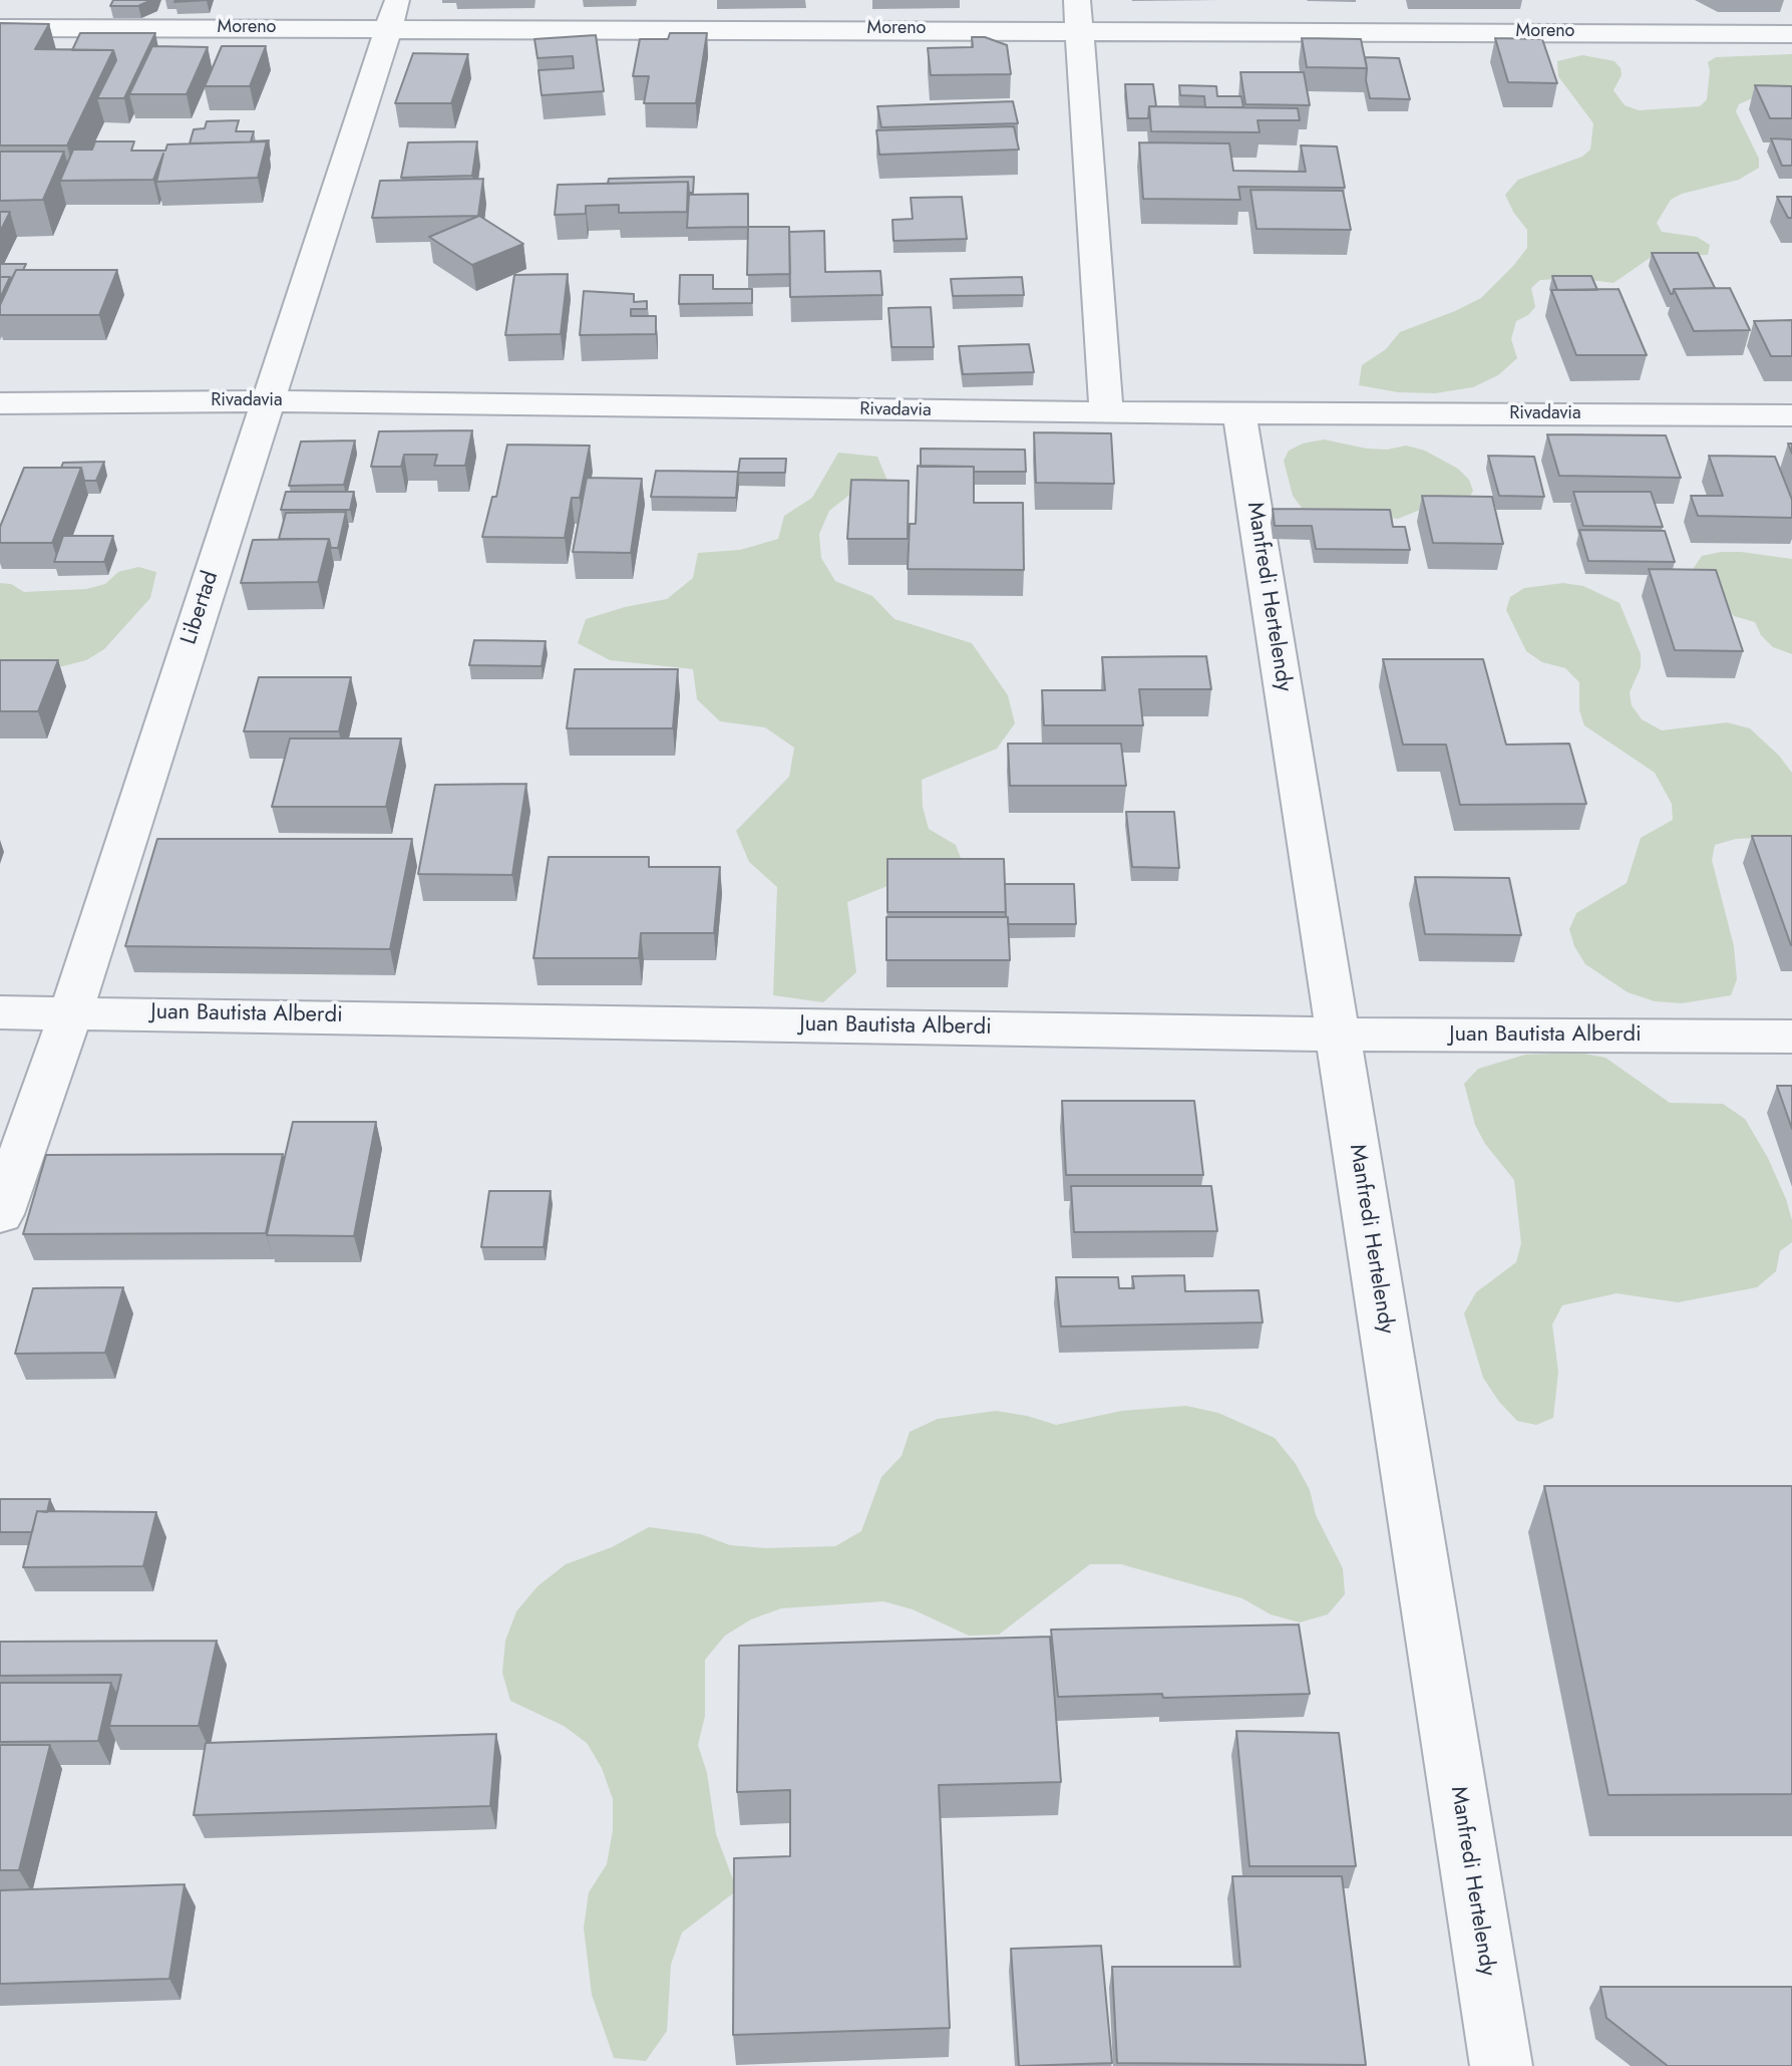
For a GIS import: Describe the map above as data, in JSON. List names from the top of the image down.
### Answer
{
  "streets": {
    "street": [
      "Moreno",
      "Rivadavia",
      "Manfredi Hertelendy",
      "Libertad",
      "Juan Bautista Alberdi"
    ]
  },
  "crossings": [
    ["Moreno", "Libertad"],
    ["Rivadavia", "Manfredi Hertelendy"],
    ["Rivadavia", "Libertad"],
    ["Manfredi Hertelendy", "Juan Bautista Alberdi"],
    ["Libertad", "Juan Bautista Alberdi"]
  ]
}
